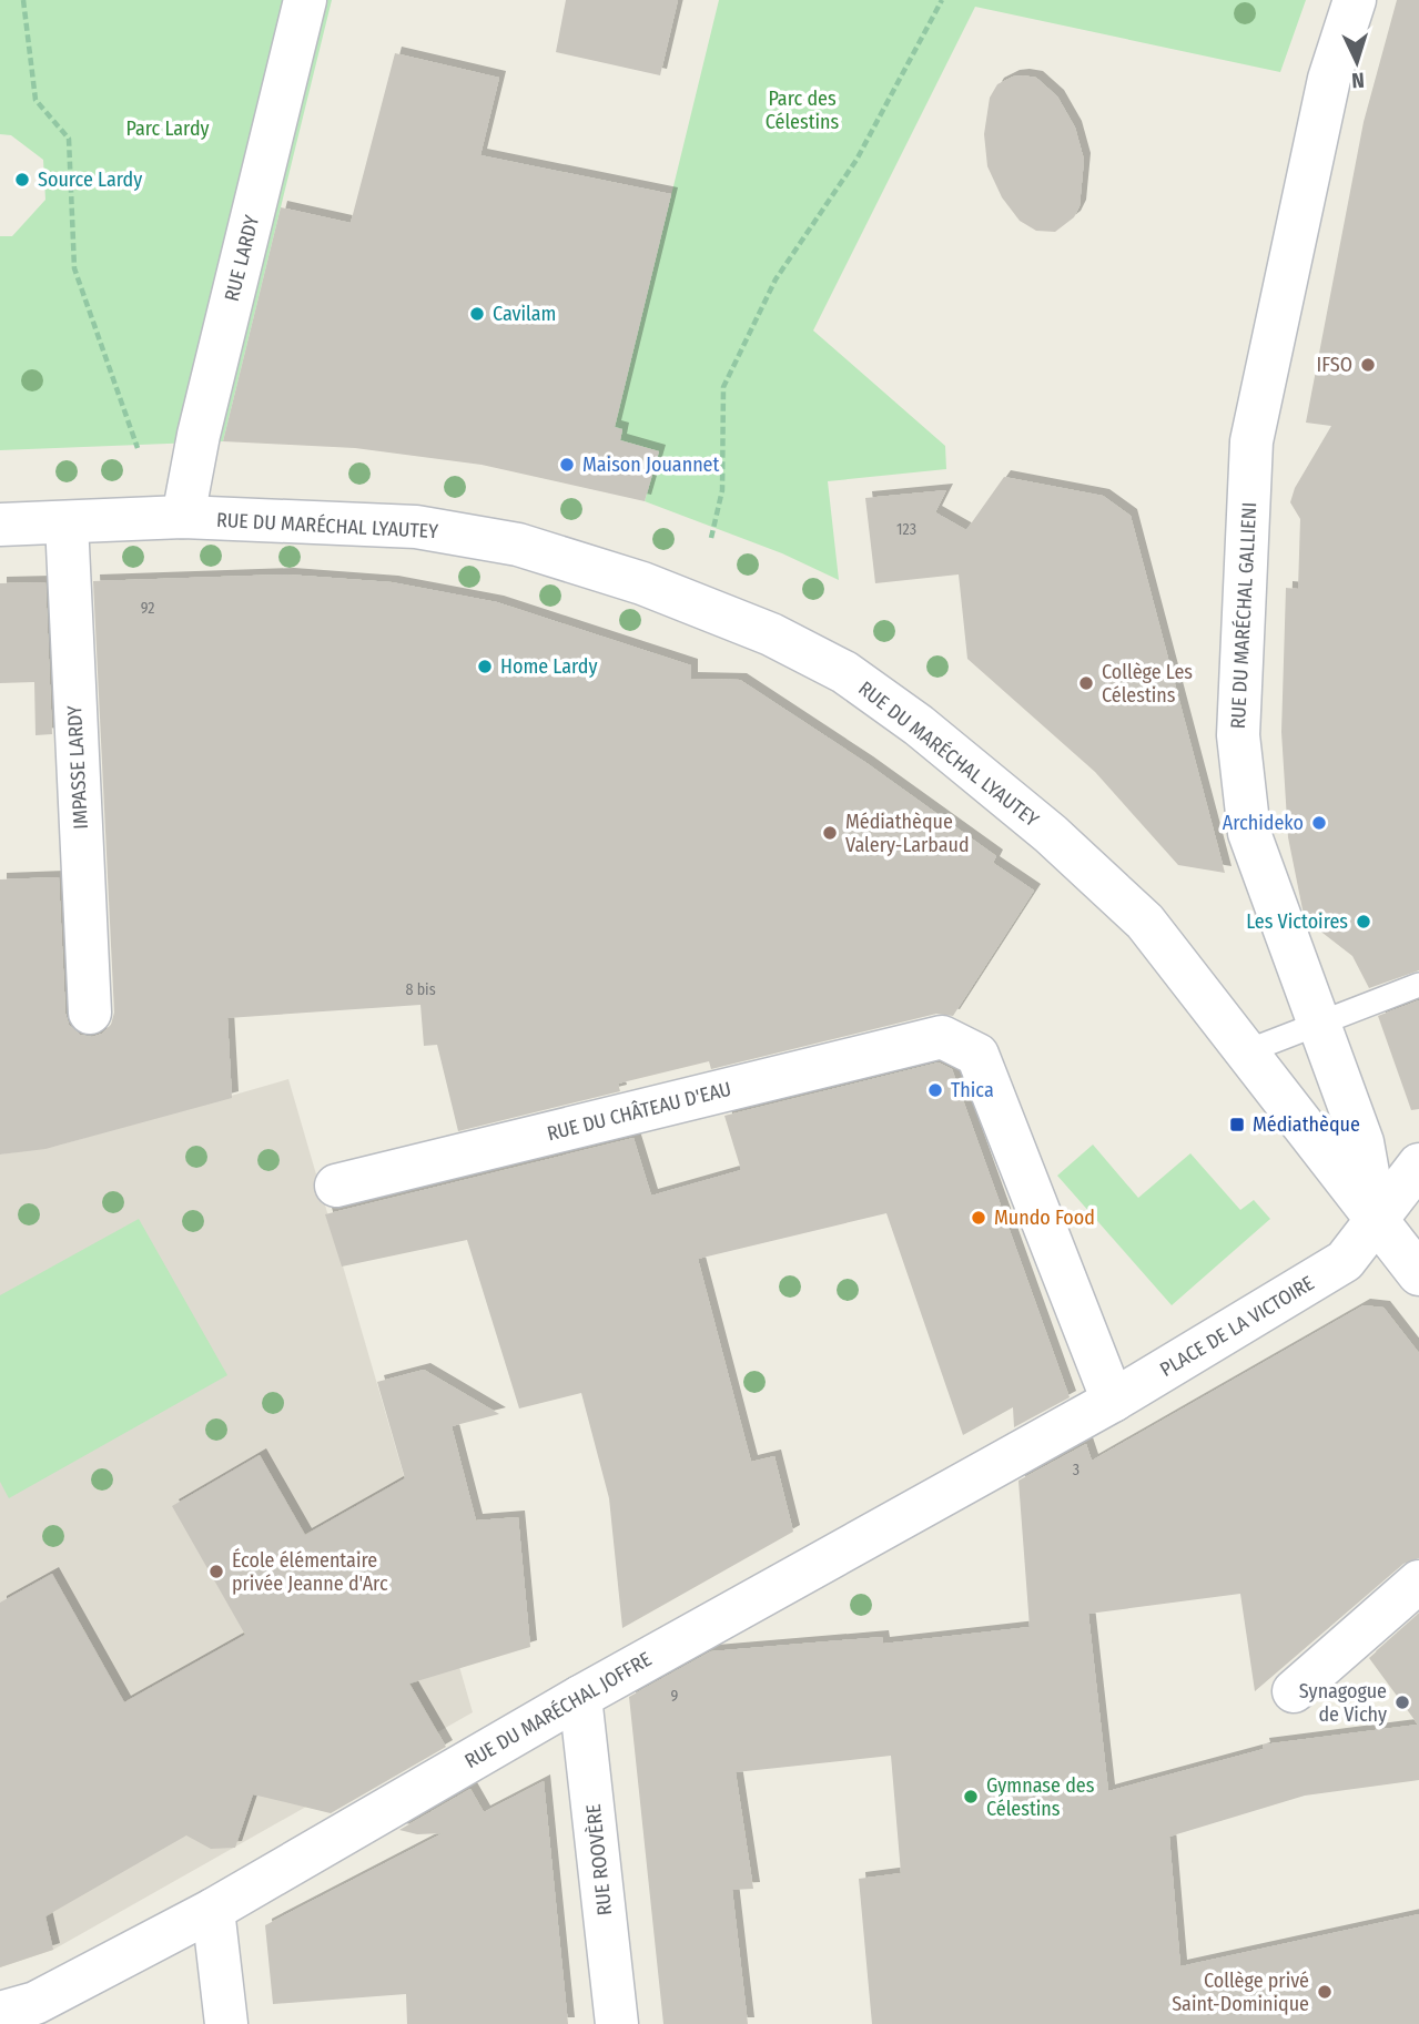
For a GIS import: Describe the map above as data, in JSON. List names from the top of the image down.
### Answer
{
  "streets": {
    "street": [
      "RUE LARDY",
      "RUE DU MARÉCHAL LYAUTEY",
      "RUE DU MARÉCHAL GALLIENI",
      "IMPASSE LARDY",
      "RUE DU CHÂTEAU D'EAU",
      "PLACE DE LA VICTOIRE",
      "RUE DU MARÉCHAL JOFFRE",
      "RUE ROOVÈRE"
    ]
  },
  "crossings": [
    ["RUE LARDY", "RUE DU MARÉCHAL LYAUTEY"],
    ["RUE DU MARÉCHAL LYAUTEY", "IMPASSE LARDY"],
    ["RUE DU MARÉCHAL GALLIENI", "PLACE DE LA VICTOIRE"],
    ["RUE DU CHÂTEAU D'EAU", "PLACE DE LA VICTOIRE"],
    ["RUE DU CHÂTEAU D'EAU", "RUE DU MARÉCHAL JOFFRE"],
    ["PLACE DE LA VICTOIRE", "RUE DU MARÉCHAL JOFFRE"],
    ["RUE DU MARÉCHAL JOFFRE", "RUE ROOVÈRE"]
  ],
  "parks": ["Parc des Célestins", "Parc Lardy"],
  "places": {
    "other": [
      "Source Lardy",
      "Cavilam",
      "IFSO",
      "Maison Jouannet",
      "Home Lardy",
      "Collège Les Célestins",
      "Archideko",
      "Médiathèque Valery-Larbaud",
      "Les Victoires",
      "Thica",
      "Mundo Food",
      "École élémentaire privée Jeanne d'Arc",
      "Synagogue de Vichy",
      "Gymnase des Célestins",
      "Collège privé Saint-Dominique"
    ],
    "transit": ["Médiathèque"]
  },
  "house_numbers": [
    "123",
    "92",
    "8 bis",
    "3",
    "9"
  ],
  "north": "bottom"
}
